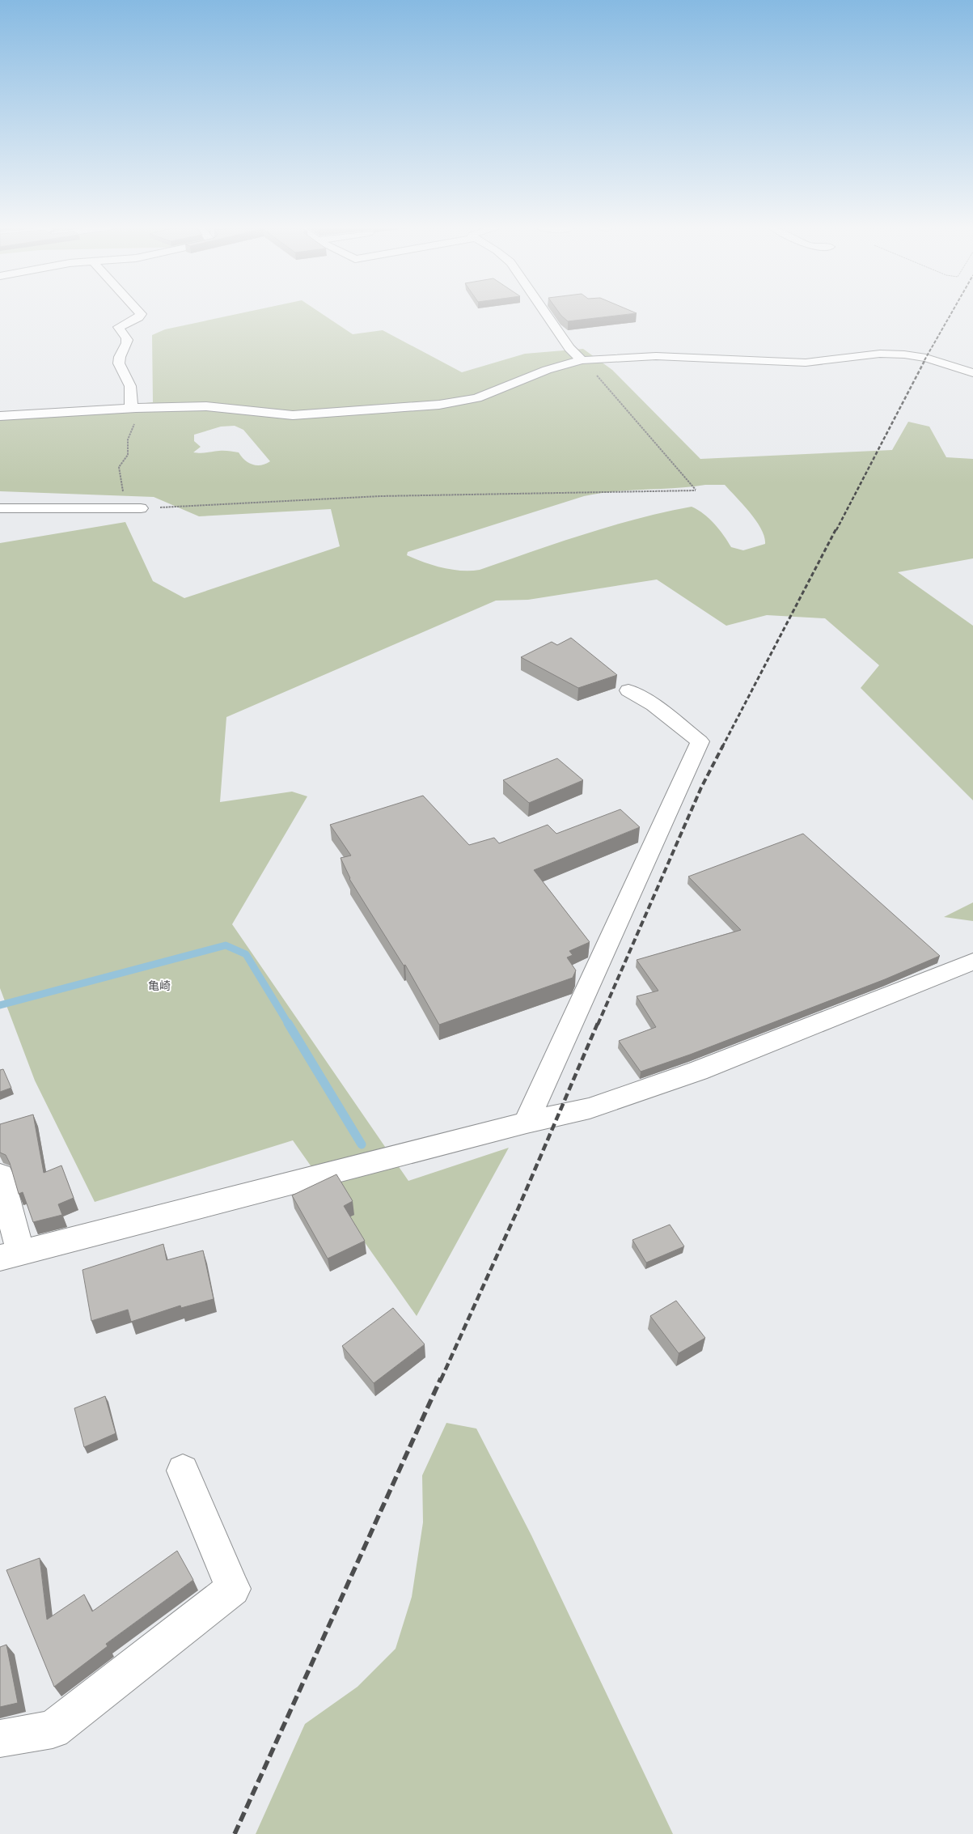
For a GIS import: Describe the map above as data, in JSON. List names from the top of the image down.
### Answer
{
  "districts": ["亀崎"]
}
